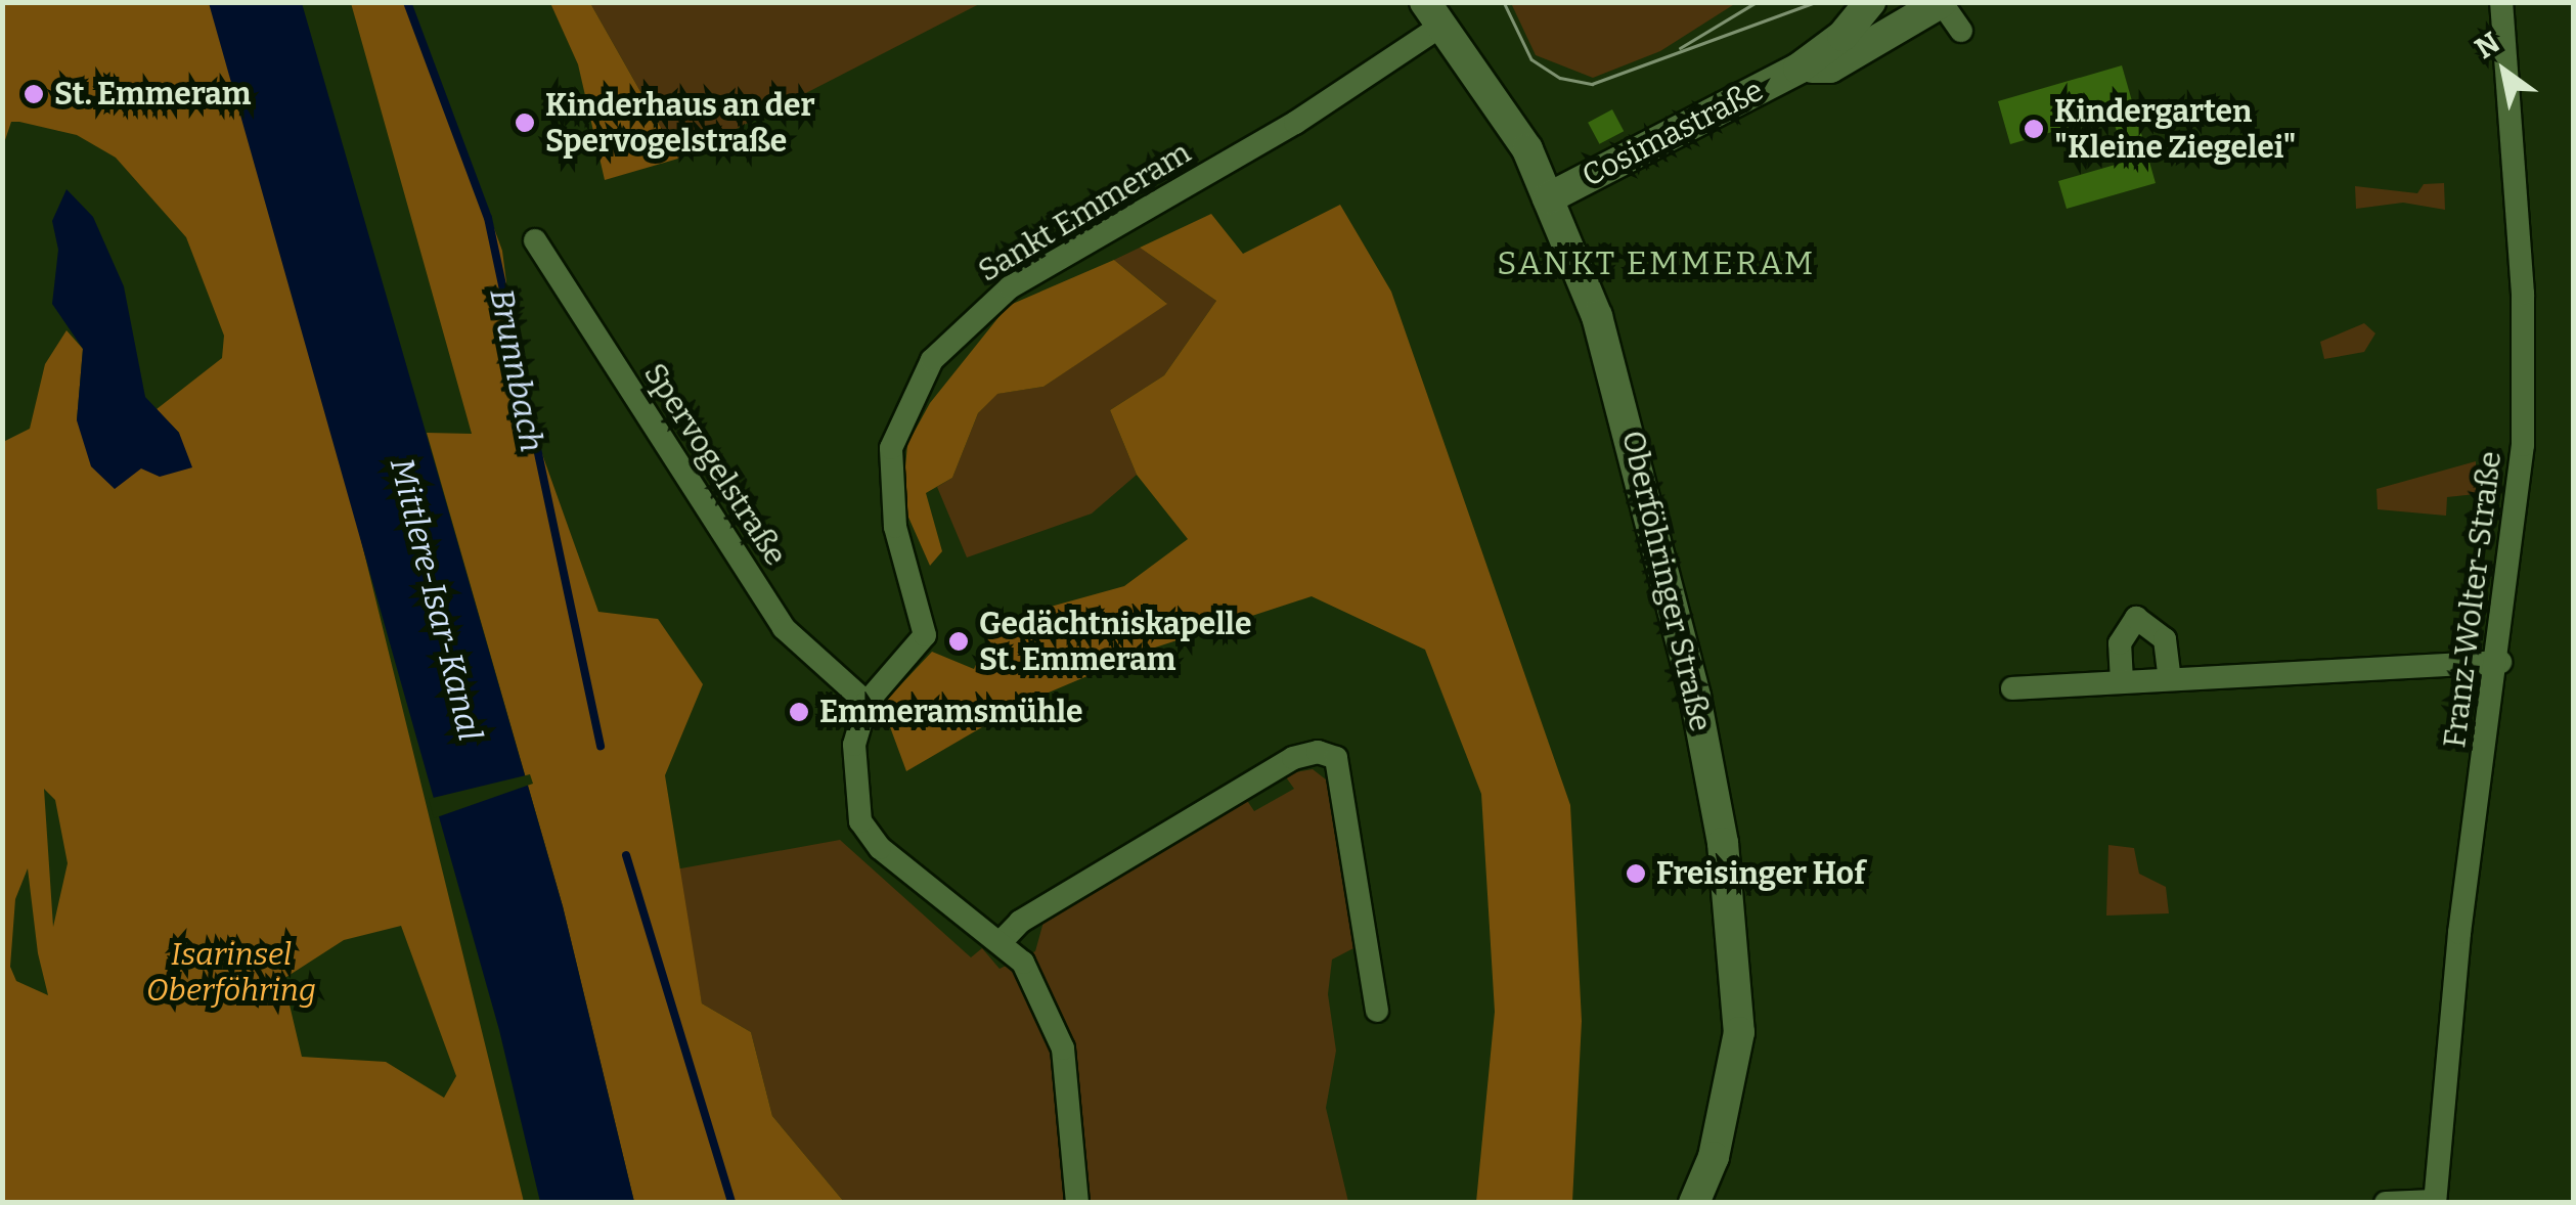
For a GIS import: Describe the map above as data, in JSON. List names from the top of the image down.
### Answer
{
  "streets": {
    "main road": ["Cosimastraße", "Oberföhringer Straße"],
    "street": ["Sankt Emmeram", "Spervogelstraße", "Franz-Wolter-Straße"]
  },
  "crossings": [
    ["Cosimastraße", "Oberföhringer Straße"],
    ["Sankt Emmeram", "Spervogelstraße"],
    ["Sankt Emmeram", "Oberföhringer Straße"]
  ],
  "districts": ["SANKT EMMERAM"],
  "water": ["Brunnbach", "Mittlere-Isar-Kanal"],
  "parks": ["Isarinsel Oberföhring"],
  "places": [
    "St. Emmeram",
    "Kinderhaus an der Spervogelstraße",
    "Kindergarten \"Kleine Ziegelei\"",
    "Gedächtniskapelle St. Emmeram",
    "Emmeramsmühle",
    "Freisinger Hof"
  ],
  "north": "top left"
}
